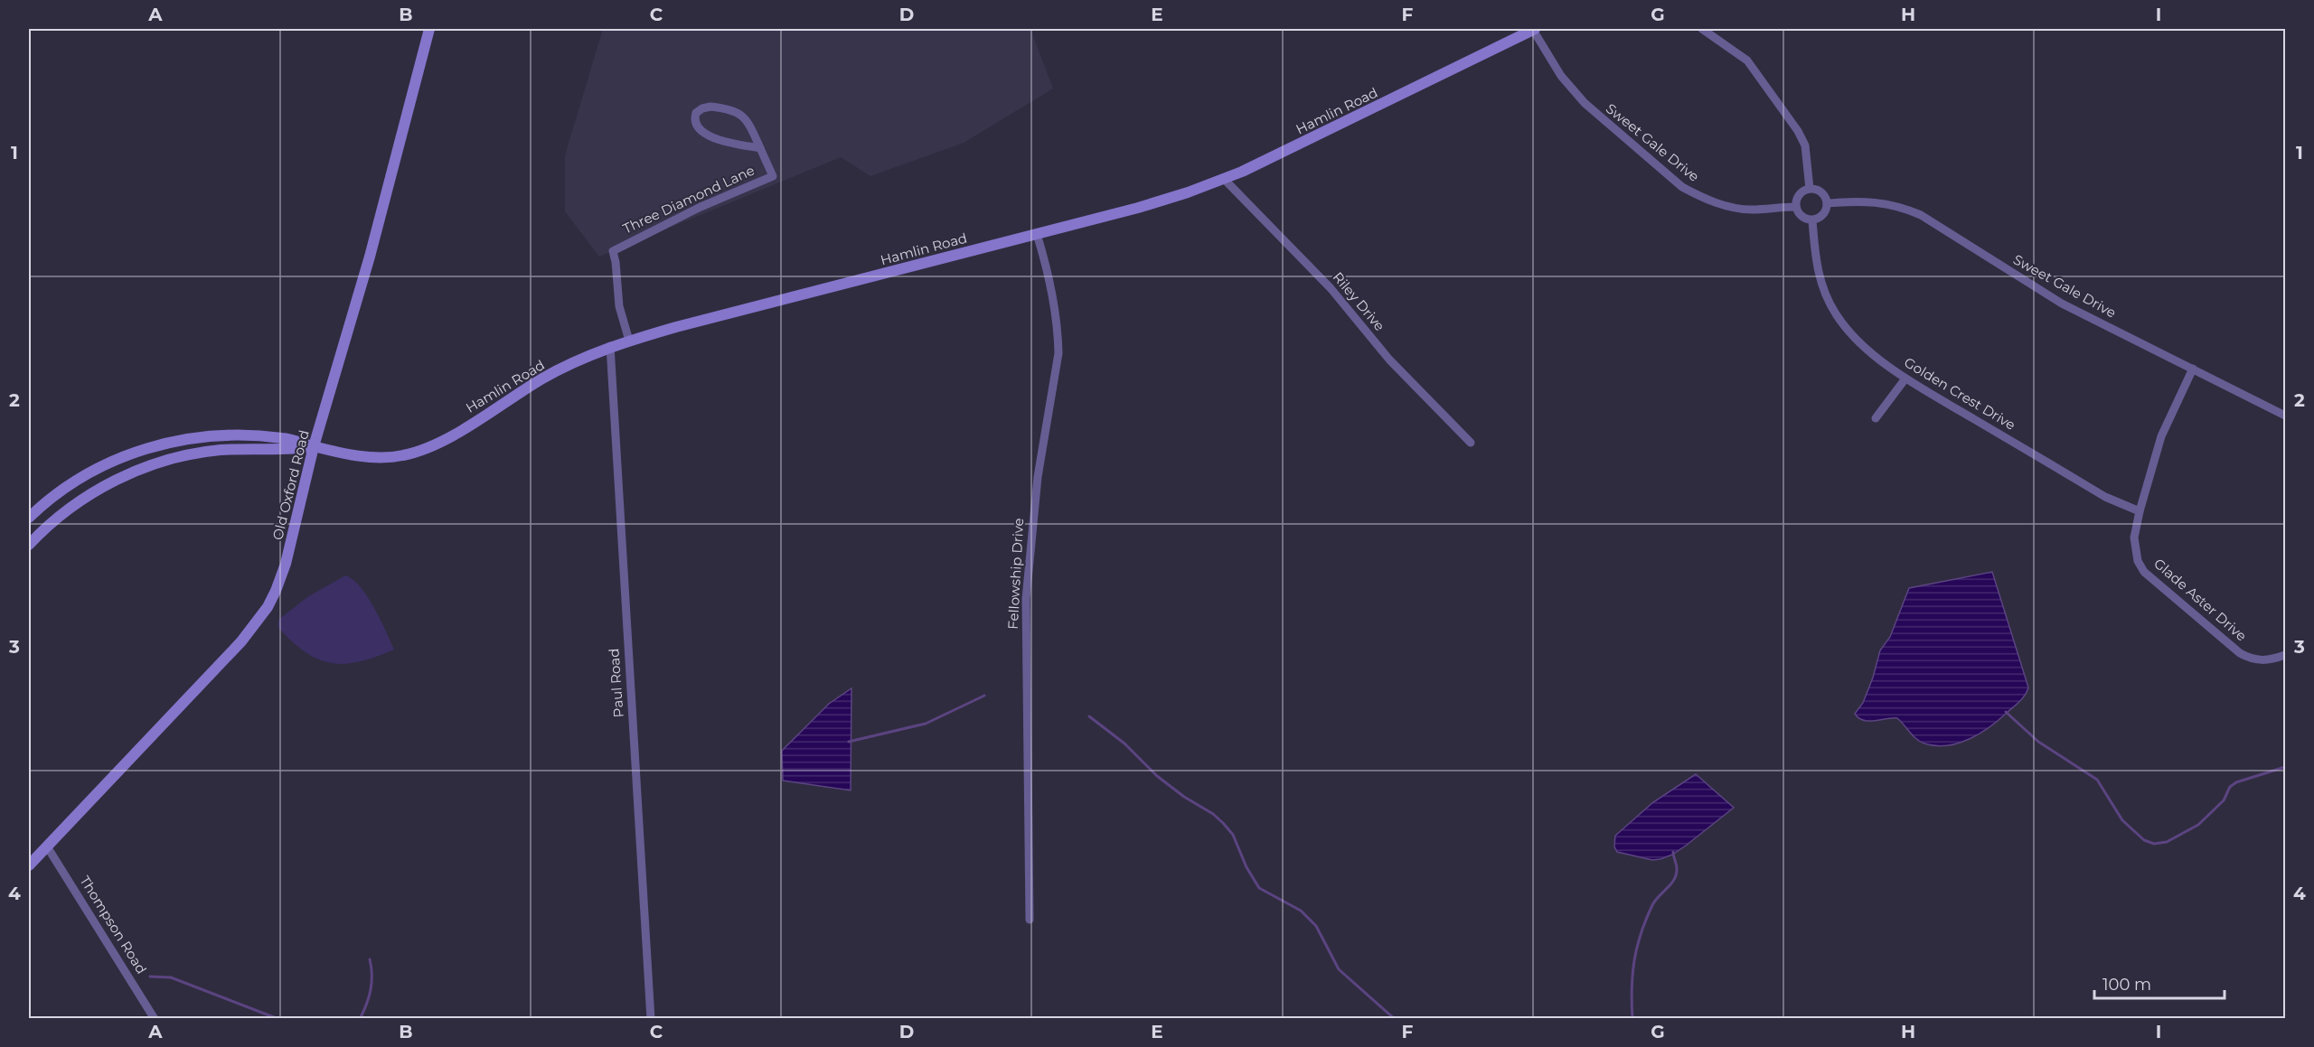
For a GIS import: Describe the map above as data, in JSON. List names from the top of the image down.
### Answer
{
  "streets": {
    "street": [
      "Hamlin Road",
      "Sweet Gale Drive",
      "Three Diamond Lane",
      "Riley Drive",
      "Golden Crest Drive",
      "Old Oxford Road",
      "Fellowship Drive",
      "Glade Aster Drive",
      "Paul Road",
      "Thompson Road"
    ]
  },
  "crossings": [
    ["Hamlin Road", "Sweet Gale Drive"],
    ["Hamlin Road", "Three Diamond Lane"],
    ["Hamlin Road", "Riley Drive"],
    ["Hamlin Road", "Old Oxford Road"],
    ["Hamlin Road", "Fellowship Drive"],
    ["Hamlin Road", "Paul Road"],
    ["Sweet Gale Drive", "Golden Crest Drive"],
    ["Sweet Gale Drive", "Glade Aster Drive"],
    ["Golden Crest Drive", "Glade Aster Drive"],
    ["Old Oxford Road", "Thompson Road"]
  ],
  "scale_bar": "100 m",
  "grid": {
    "columns": [
      "A",
      "B",
      "C",
      "D",
      "E",
      "F",
      "G",
      "H",
      "I"
    ],
    "rows": [
      "1",
      "2",
      "3",
      "4"
    ]
  }
}
